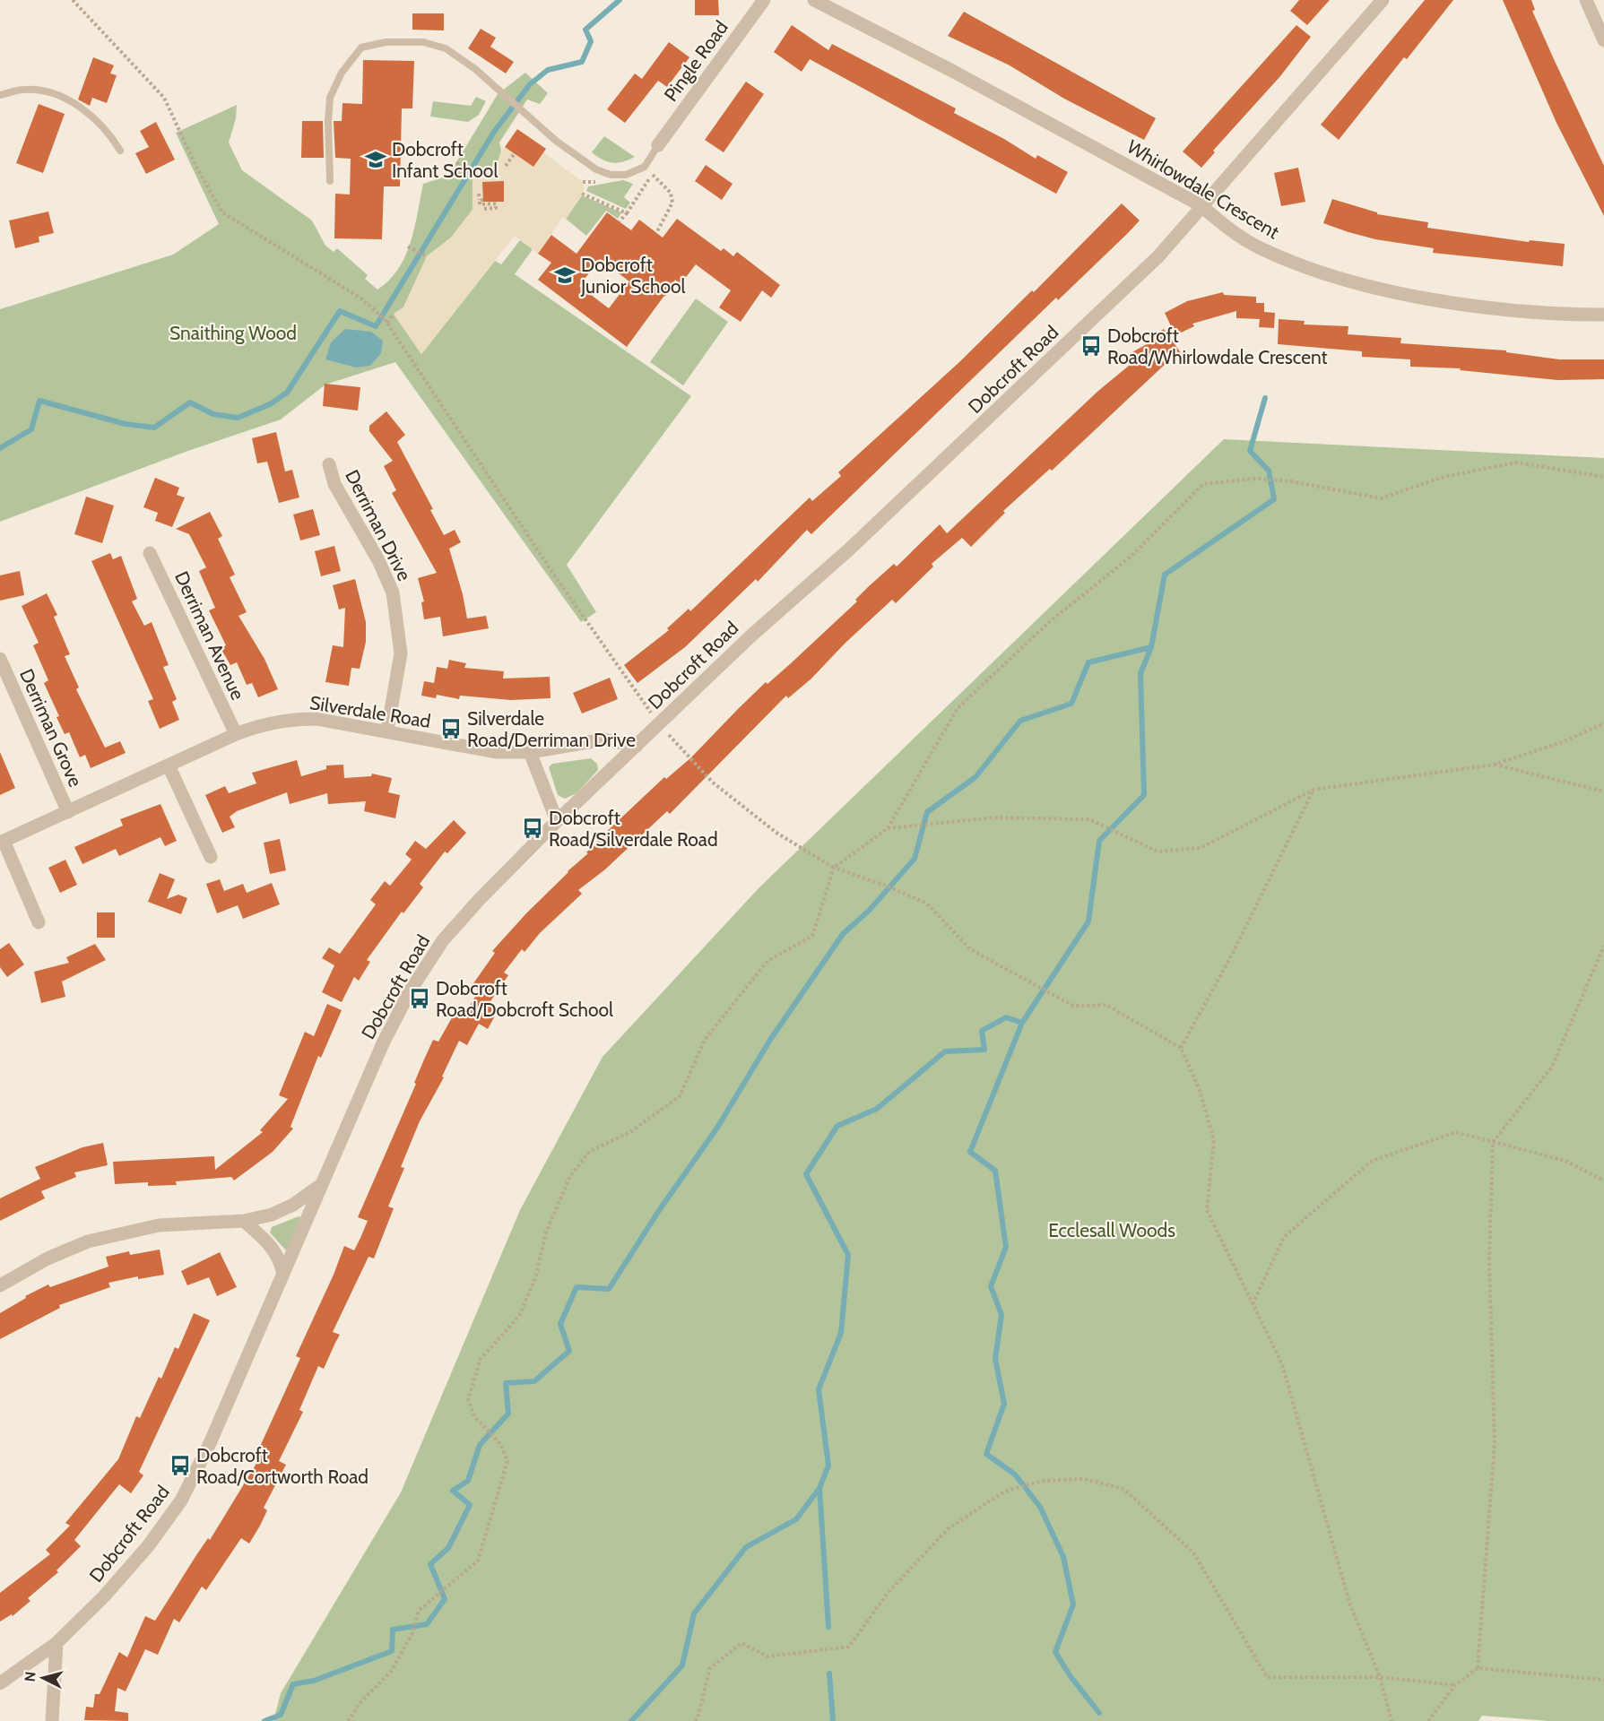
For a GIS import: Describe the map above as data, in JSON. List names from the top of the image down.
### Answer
{
  "streets": {
    "street": [
      "Pingle Road",
      "Whirlowdale Crescent",
      "Dobcroft Road",
      "Derriman Drive",
      "Derriman Avenue",
      "Silverdale Road",
      "Derriman Grove"
    ]
  },
  "crossings": [
    ["Whirlowdale Crescent", "Dobcroft Road"],
    ["Dobcroft Road", "Silverdale Road"],
    ["Derriman Drive", "Silverdale Road"],
    ["Derriman Avenue", "Silverdale Road"],
    ["Silverdale Road", "Derriman Grove"]
  ],
  "parks": ["Snaithing Wood", "Ecclesall Woods"],
  "places": {
    "school or university": ["Dobcroft Infant School", "Dobcroft Junior School"],
    "bus stop": [
      "Dobcroft Road/Whirlowdale Crescent",
      "Silverdale Road/Derriman Drive",
      "Dobcroft Road/Silverdale Road",
      "Dobcroft Road/Dobcroft School",
      "Dobcroft Road/Cortworth Road"
    ]
  },
  "north": "left"
}
